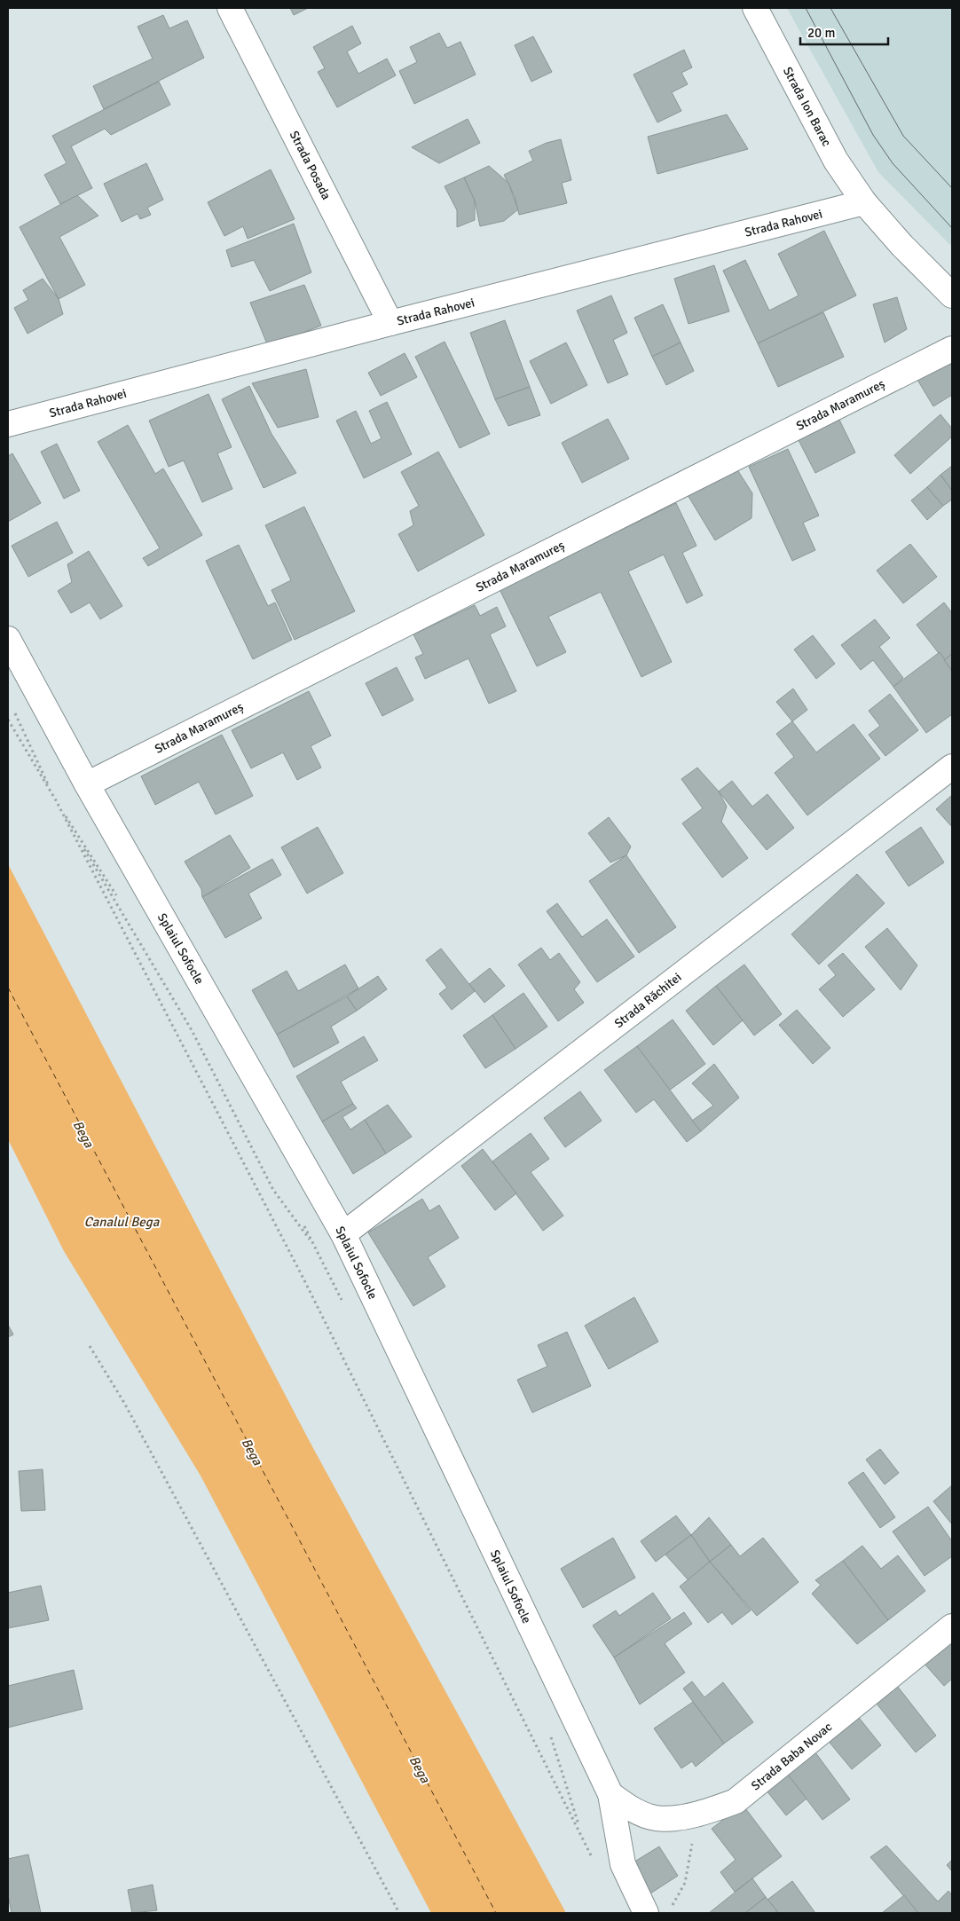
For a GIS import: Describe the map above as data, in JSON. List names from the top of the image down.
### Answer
{
  "streets": {
    "street": [
      "Strada Ion Barac",
      "Strada Posada",
      "Strada Rahovei",
      "Strada Maramureș",
      "Splaiul Sofocle",
      "Strada Răchitei",
      "Strada Baba Novac"
    ]
  },
  "crossings": [
    ["Strada Ion Barac", "Strada Rahovei"],
    ["Strada Posada", "Strada Rahovei"],
    ["Strada Maramureș", "Splaiul Sofocle"],
    ["Splaiul Sofocle", "Strada Răchitei"],
    ["Splaiul Sofocle", "Strada Baba Novac"]
  ],
  "water": ["Bega", "Canalul Bega"],
  "scale_bar": "20 m"
}
